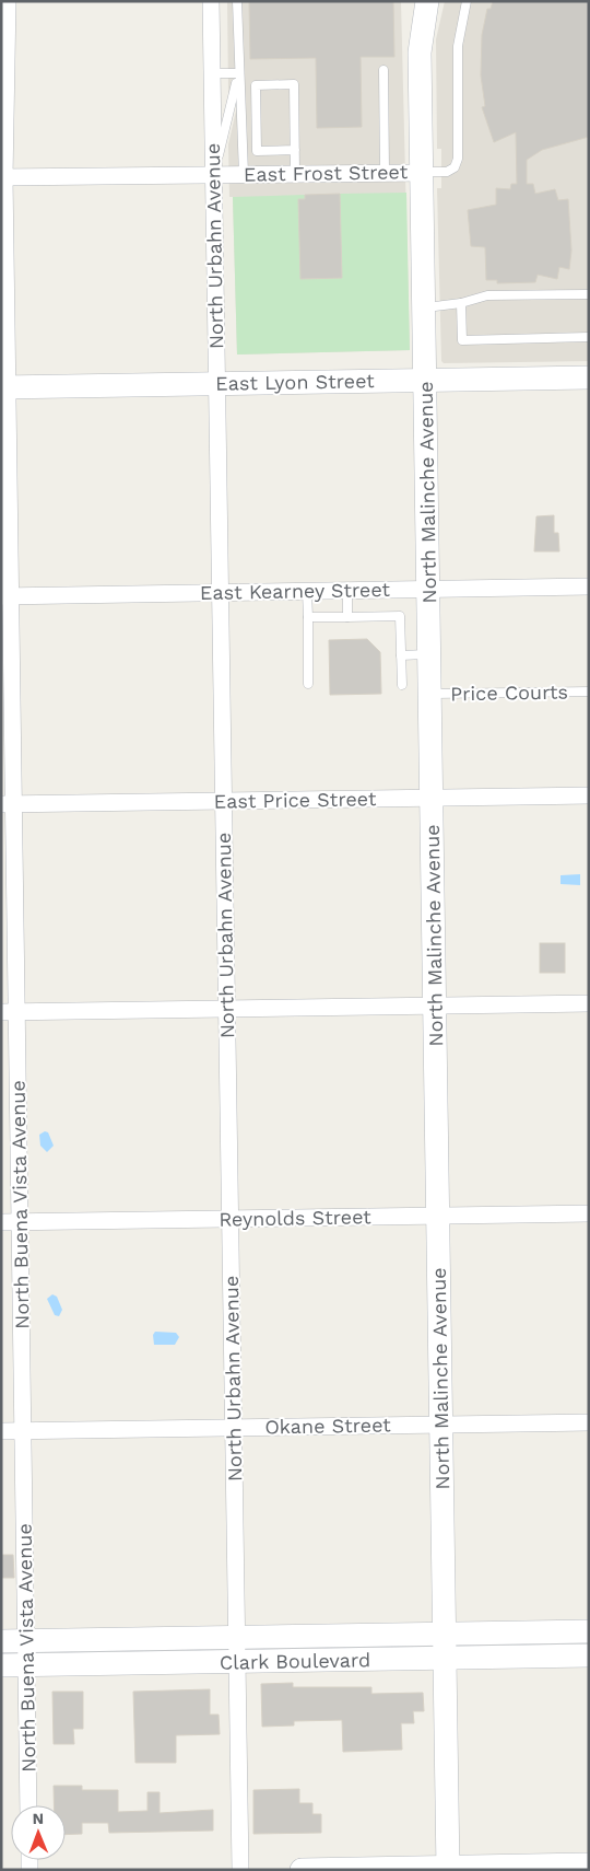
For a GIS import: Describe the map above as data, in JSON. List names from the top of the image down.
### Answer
{
  "streets": {
    "main road": ["East Lyon Street", "North Malinche Avenue", "Clark Boulevard"],
    "street": [
      "East Frost Street",
      "North Urbahn Avenue",
      "East Kearney Street",
      "East Price Street",
      "North Buena Vista Avenue",
      "Reynolds Street",
      "Okane Street"
    ],
    "lane": ["Price Courts"]
  },
  "crossings": [
    ["East Frost Street", "North Urbahn Avenue"],
    ["East Frost Street", "North Malinche Avenue"],
    ["East Frost Street", "North Buena Vista Avenue"],
    ["North Urbahn Avenue", "East Lyon Street"],
    ["North Urbahn Avenue", "East Kearney Street"],
    ["North Urbahn Avenue", "East Price Street"],
    ["North Urbahn Avenue", "Reynolds Street"],
    ["North Urbahn Avenue", "Okane Street"],
    ["North Urbahn Avenue", "Clark Boulevard"],
    ["East Lyon Street", "North Malinche Avenue"],
    ["East Lyon Street", "North Buena Vista Avenue"],
    ["North Malinche Avenue", "East Kearney Street"],
    ["North Malinche Avenue", "Price Courts"],
    ["North Malinche Avenue", "East Price Street"],
    ["North Malinche Avenue", "Reynolds Street"],
    ["North Malinche Avenue", "Okane Street"],
    ["North Malinche Avenue", "Clark Boulevard"],
    ["East Kearney Street", "North Buena Vista Avenue"],
    ["East Price Street", "North Buena Vista Avenue"],
    ["North Buena Vista Avenue", "Reynolds Street"],
    ["North Buena Vista Avenue", "Okane Street"],
    ["North Buena Vista Avenue", "Clark Boulevard"]
  ],
  "north": "top"
}
